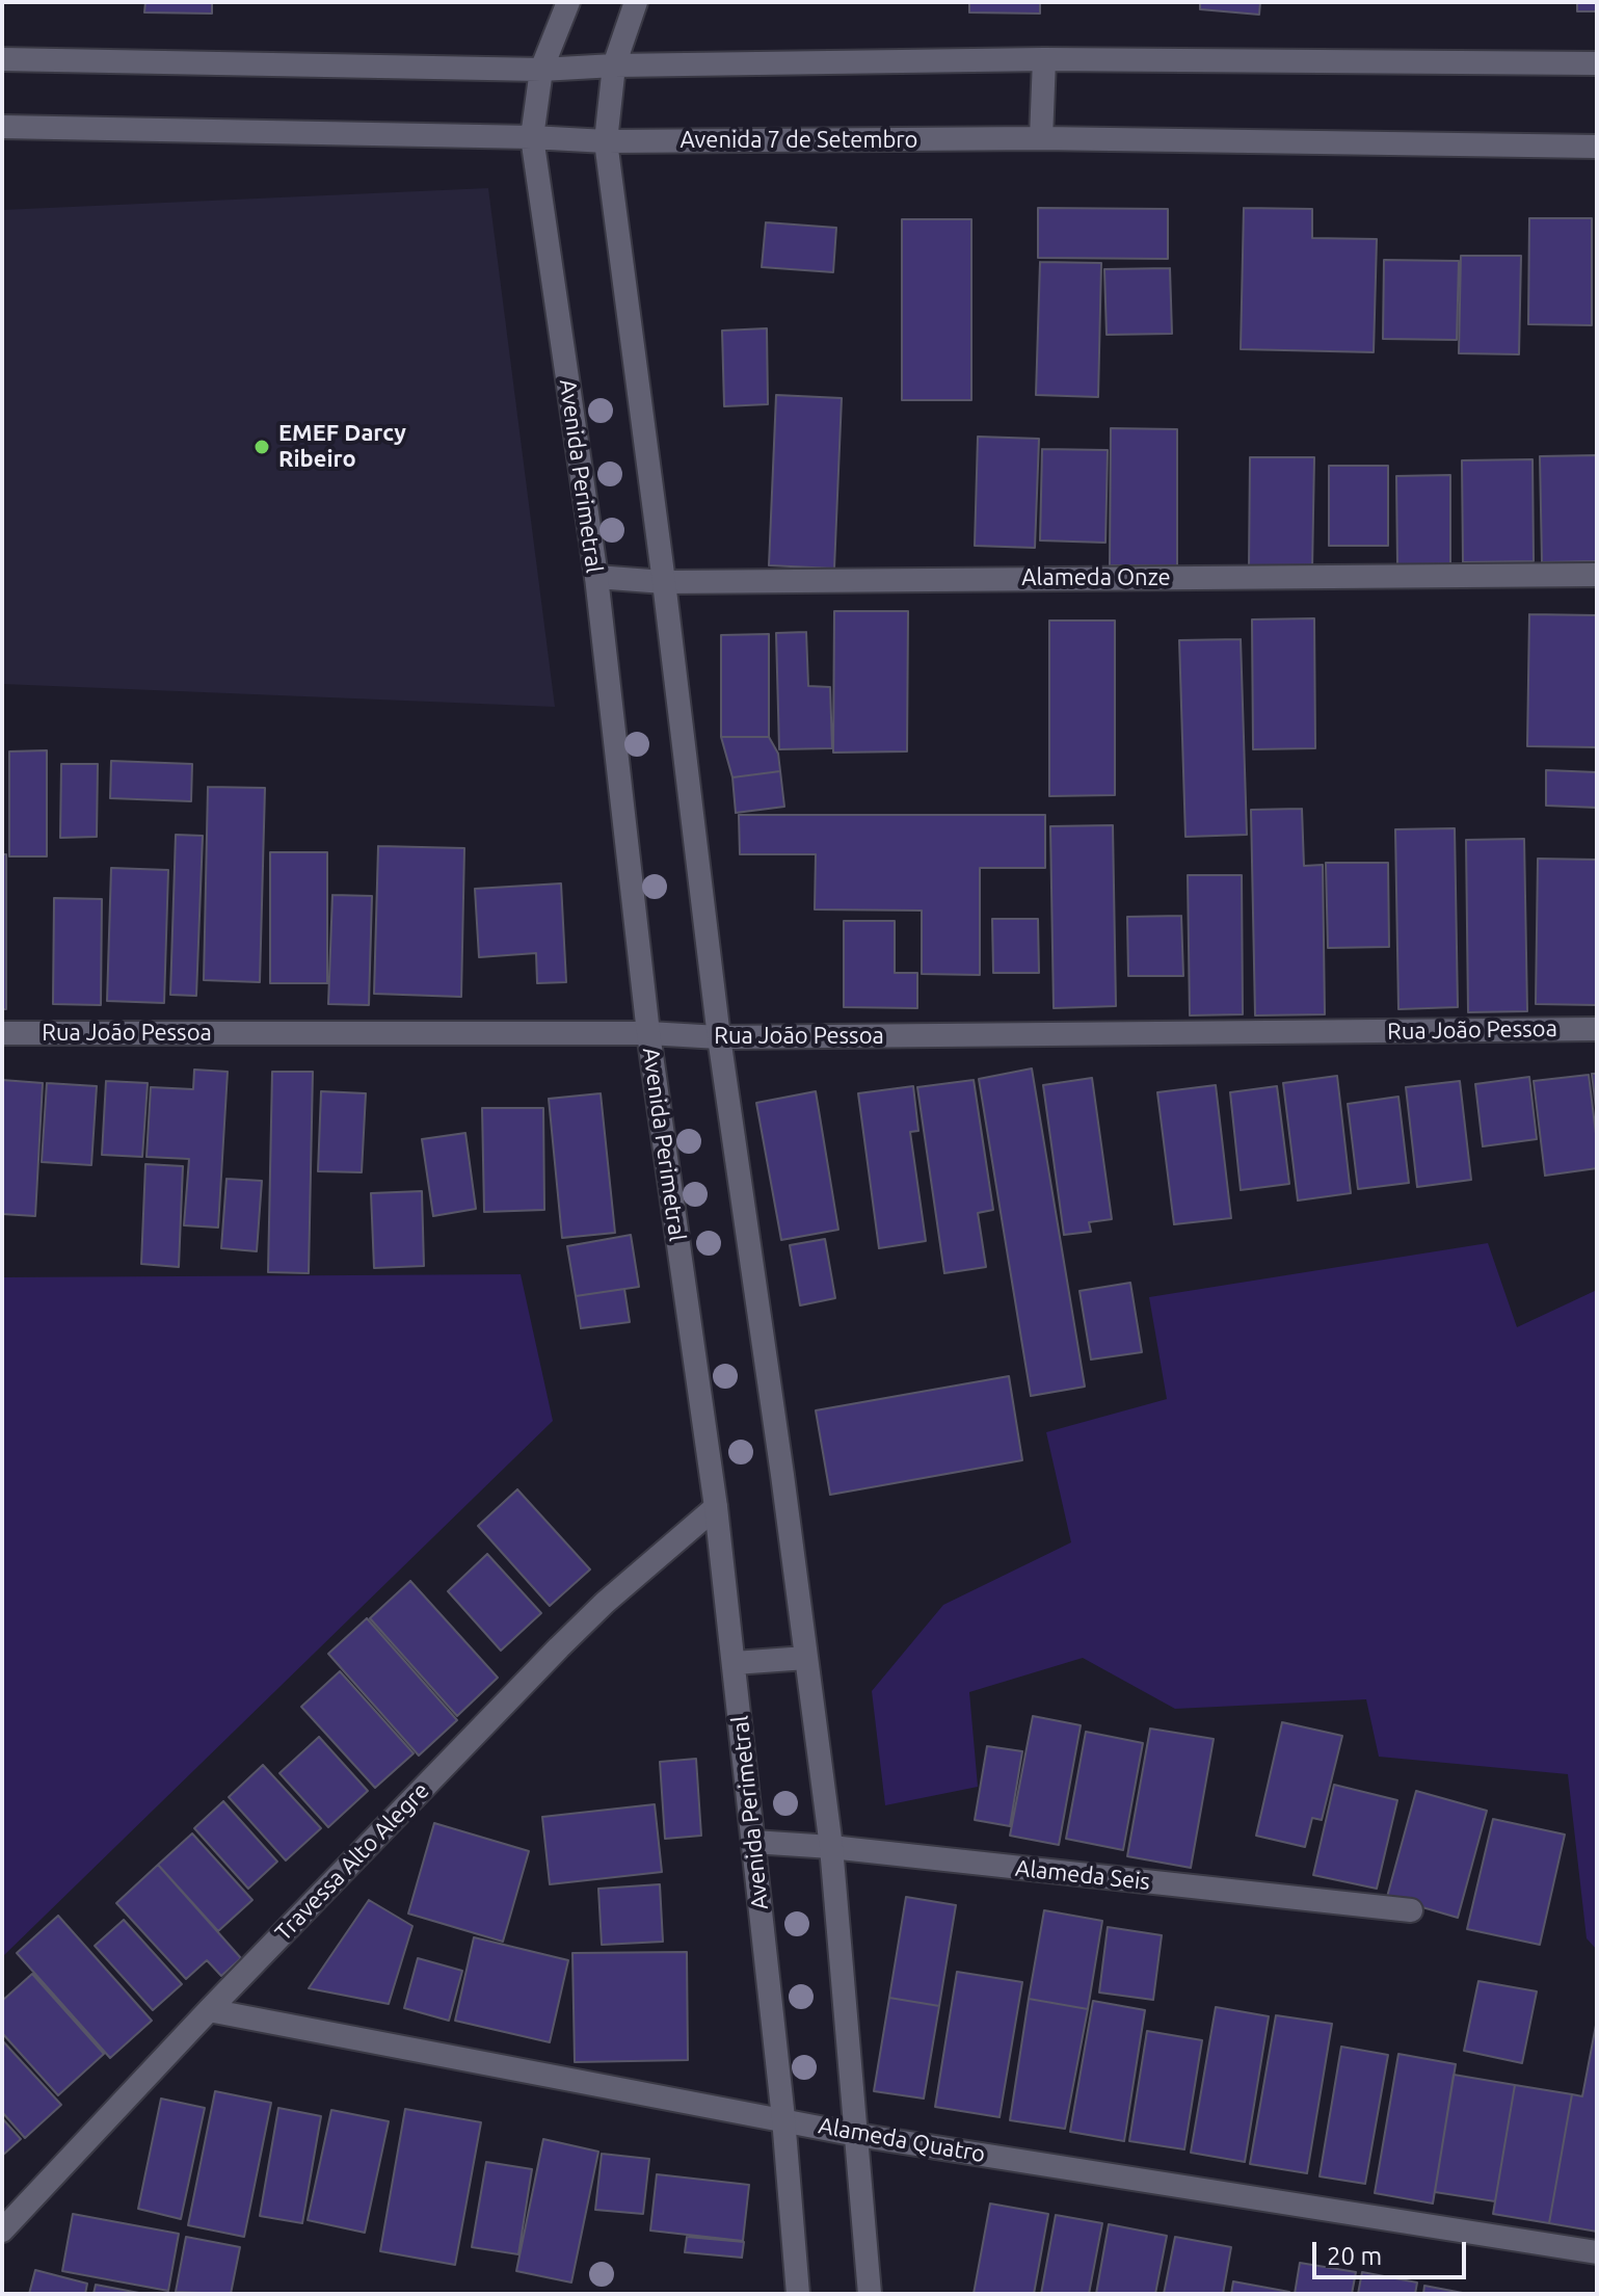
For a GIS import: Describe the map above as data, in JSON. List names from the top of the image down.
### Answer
{
  "streets": {
    "street": [
      "Avenida 7 de Setembro",
      "Avenida Perimetral",
      "Alameda Onze",
      "Rua João Pessoa",
      "Travessa Alto Alegre",
      "Alameda Seis",
      "Alameda Quatro"
    ]
  },
  "crossings": [
    ["Avenida 7 de Setembro", "Avenida Perimetral"],
    ["Avenida Perimetral", "Alameda Onze"],
    ["Avenida Perimetral", "Rua João Pessoa"],
    ["Avenida Perimetral", "Travessa Alto Alegre"],
    ["Avenida Perimetral", "Alameda Seis"],
    ["Avenida Perimetral", "Alameda Quatro"],
    ["Travessa Alto Alegre", "Alameda Quatro"]
  ],
  "places": ["EMEF Darcy Ribeiro"],
  "scale_bar": "20 m"
}
